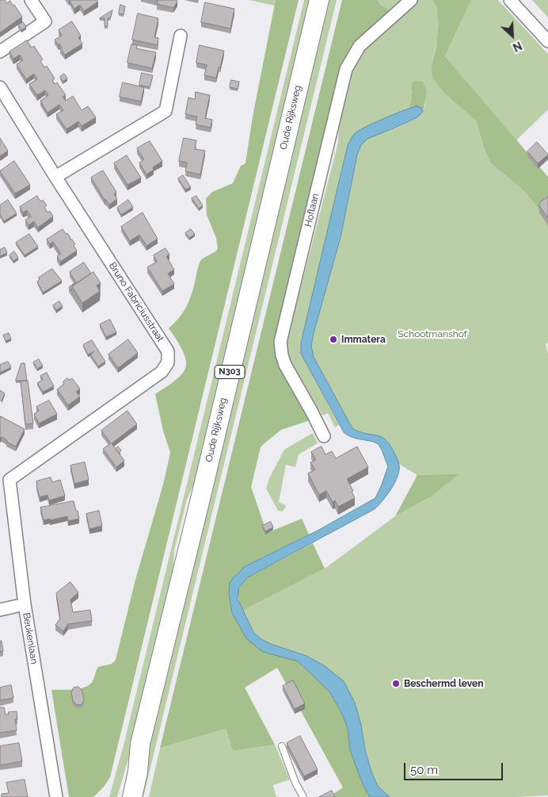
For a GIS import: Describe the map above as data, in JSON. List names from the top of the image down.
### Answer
{
  "streets": {
    "main road": ["Oude Rijksweg", "N303"],
    "street": ["Hoflaan", "Bruno Fabriciusstraat", "Beukenlaan"]
  },
  "crossings": [
    ["Bruno Fabriciusstraat", "Beukenlaan"]
  ],
  "parks": ["Schootmanshof"],
  "places": ["Immatera", "Beschermd leven"],
  "scale_bar": "50 m",
  "north": "bottom right"
}
